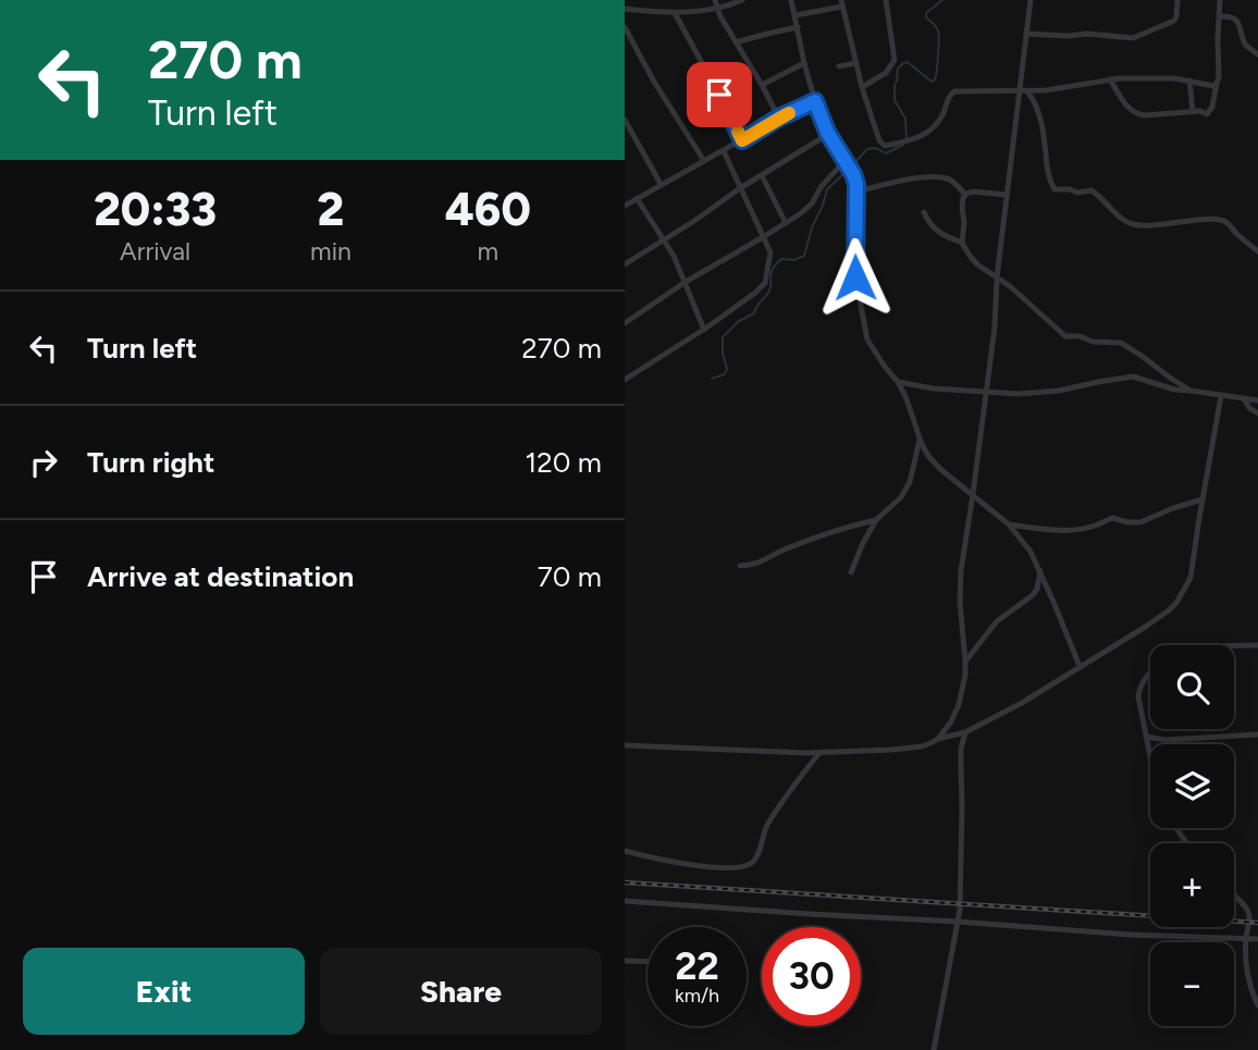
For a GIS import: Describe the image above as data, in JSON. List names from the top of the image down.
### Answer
{
  "page": {
    "turn": ["270 m", "Turn left"],
    "eta": [
      "20:33",
      "Arrival",
      "2",
      "min",
      "460",
      "m"
    ],
    "list": [
      {
        "name": "Turn left",
        "value": "270 m"
      },
      {
        "name": "Turn right",
        "value": "120 m"
      },
      {
        "name": "Arrive at destination",
        "value": "70 m"
      }
    ],
    "map_buttons": ["+", "−"],
    "speed": "22 km/h",
    "limit": "30",
    "buttons": ["Exit", "Share"]
  }
}
